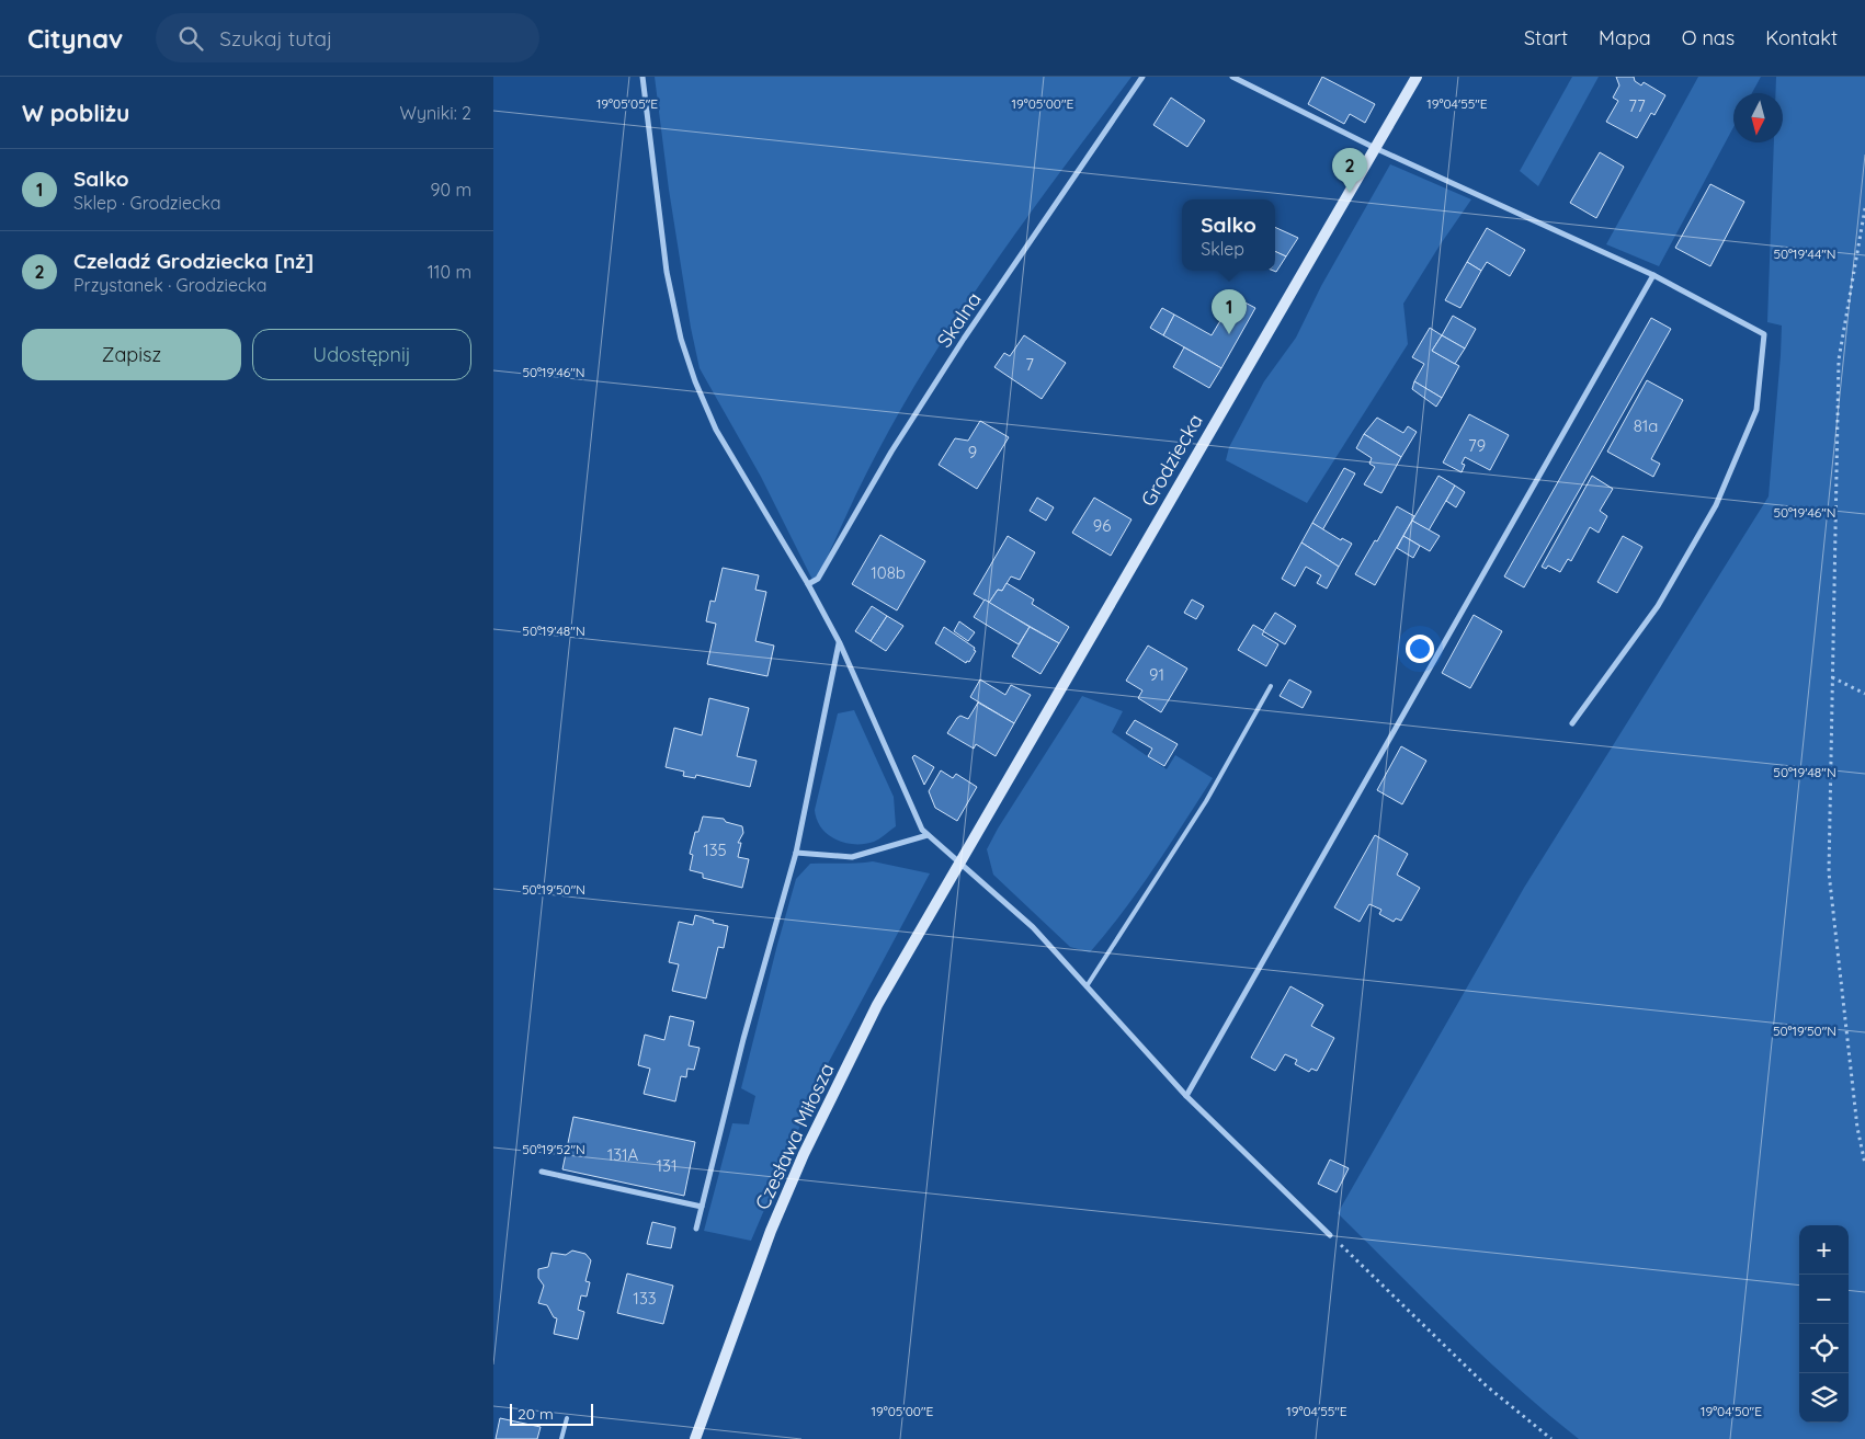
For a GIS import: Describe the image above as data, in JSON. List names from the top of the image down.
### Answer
{
  "streets": {
    "street": ["Skalna", "Grodziecka", "Czesława Miłosza"]
  },
  "crossings": [
    ["Grodziecka", "Czesława Miłosza"]
  ],
  "house_numbers": [
    "77",
    "7",
    "81a",
    "79",
    "9",
    "96",
    "108b",
    "91",
    "135",
    "131A",
    "131",
    "133"
  ],
  "scale_bar": "20 m",
  "north": "bottom",
  "page": {
    "header": "Citynav",
    "search": "Szukaj tutaj",
    "nav": [
      "Start",
      "Mapa",
      "O nas",
      "Kontakt"
    ],
    "heading": ["W pobliżu", "Wyniki: 2"],
    "list": [
      {
        "mark": "1",
        "name": "Salko",
        "note": "Sklep · Grodziecka",
        "value": "90 m"
      },
      {
        "mark": "2",
        "name": "Czeladź Grodziecka [nż]",
        "note": "Przystanek · Grodziecka",
        "value": "110 m"
      }
    ],
    "pins": ["2", "1"],
    "popup": ["Salko", "Sklep"],
    "buttons": ["Zapisz", "Udostępnij"],
    "map_buttons": ["+", "−"],
    "scale": "20 m"
  },
  "coordinates": [
    "19°05'05\"E",
    "19°05'00\"E",
    "19°04'55\"E",
    "50°19'44\"N",
    "50°19'46\"N",
    "50°19'48\"N",
    "50°19'50\"N",
    "50°19'52\"N",
    "19°04'50\"E"
  ]
}
